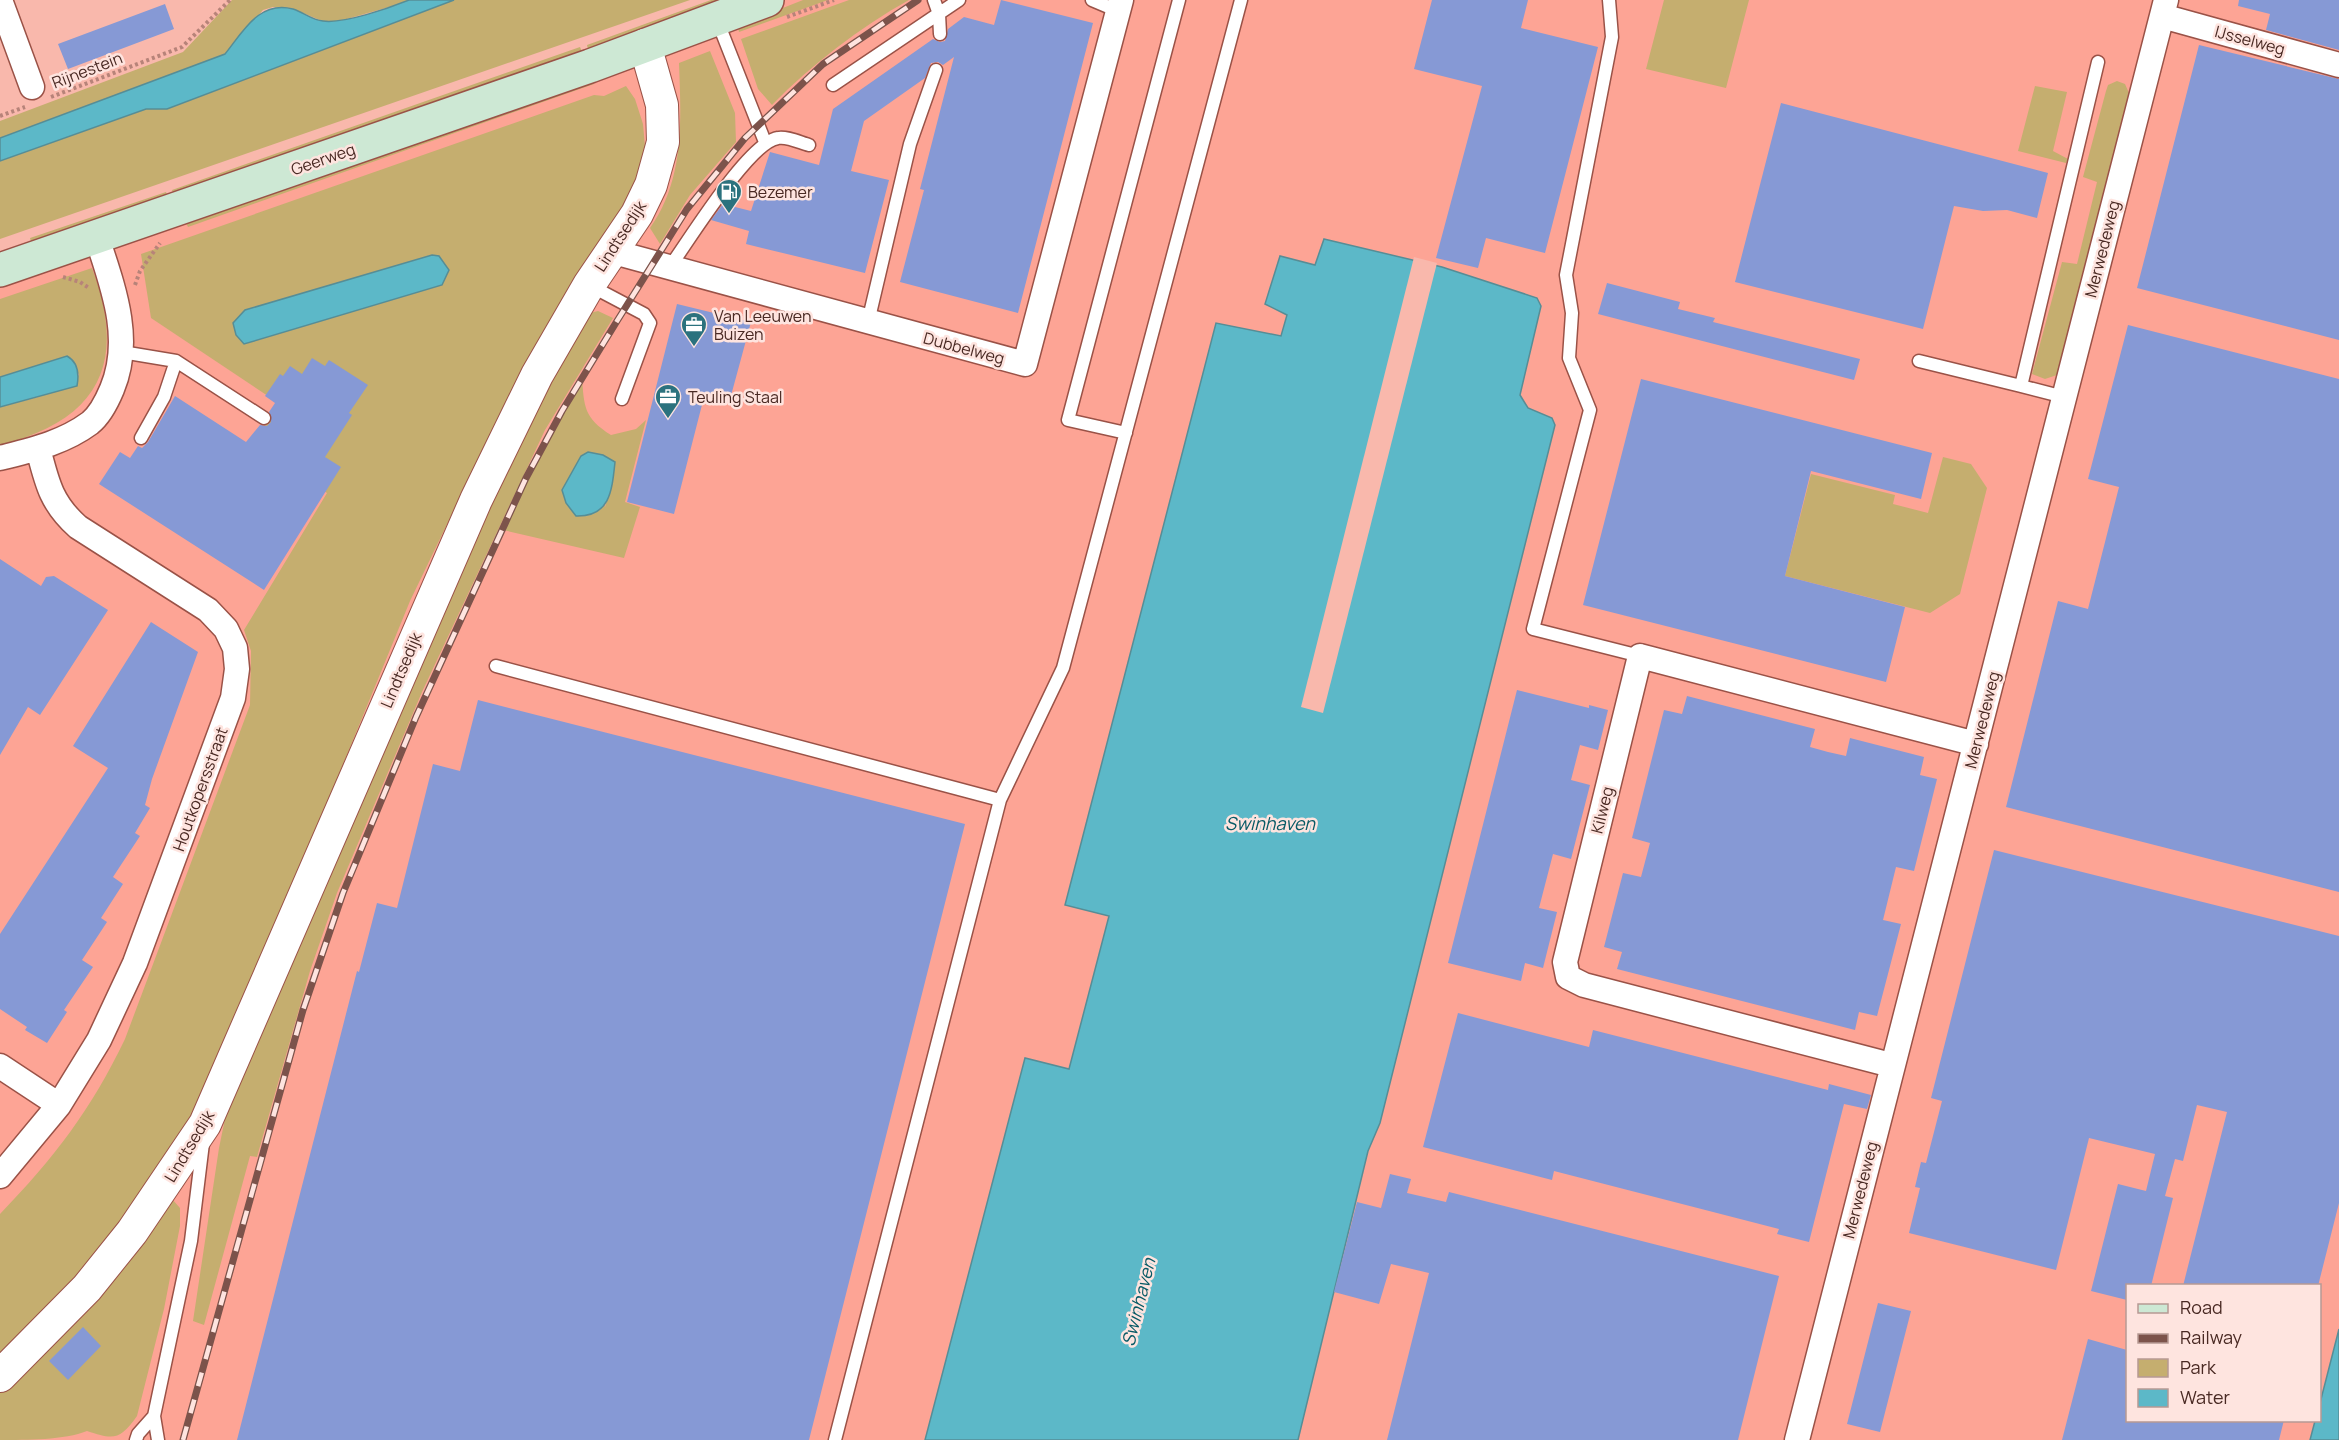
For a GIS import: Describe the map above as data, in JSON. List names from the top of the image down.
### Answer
{
  "streets": {
    "main road": ["Geerweg"],
    "street": [
      "IJsselweg",
      "Lindtsedijk",
      "Merwedeweg",
      "Dubbelweg",
      "Houtkopersstraat",
      "Kilweg"
    ],
    "path": ["Rijnestein"]
  },
  "crossings": [
    ["IJsselweg", "Merwedeweg"],
    ["Geerweg", "Lindtsedijk"],
    ["Lindtsedijk", "Dubbelweg"],
    ["Merwedeweg", "Kilweg"]
  ],
  "water": ["Swinhaven"],
  "places": {
    "fuel station": ["Bezemer"],
    "office": ["Van Leeuwen Buizen", "Teuling Staal"]
  },
  "legend": [
    "Road",
    "Railway",
    "Park",
    "Water"
  ]
}
